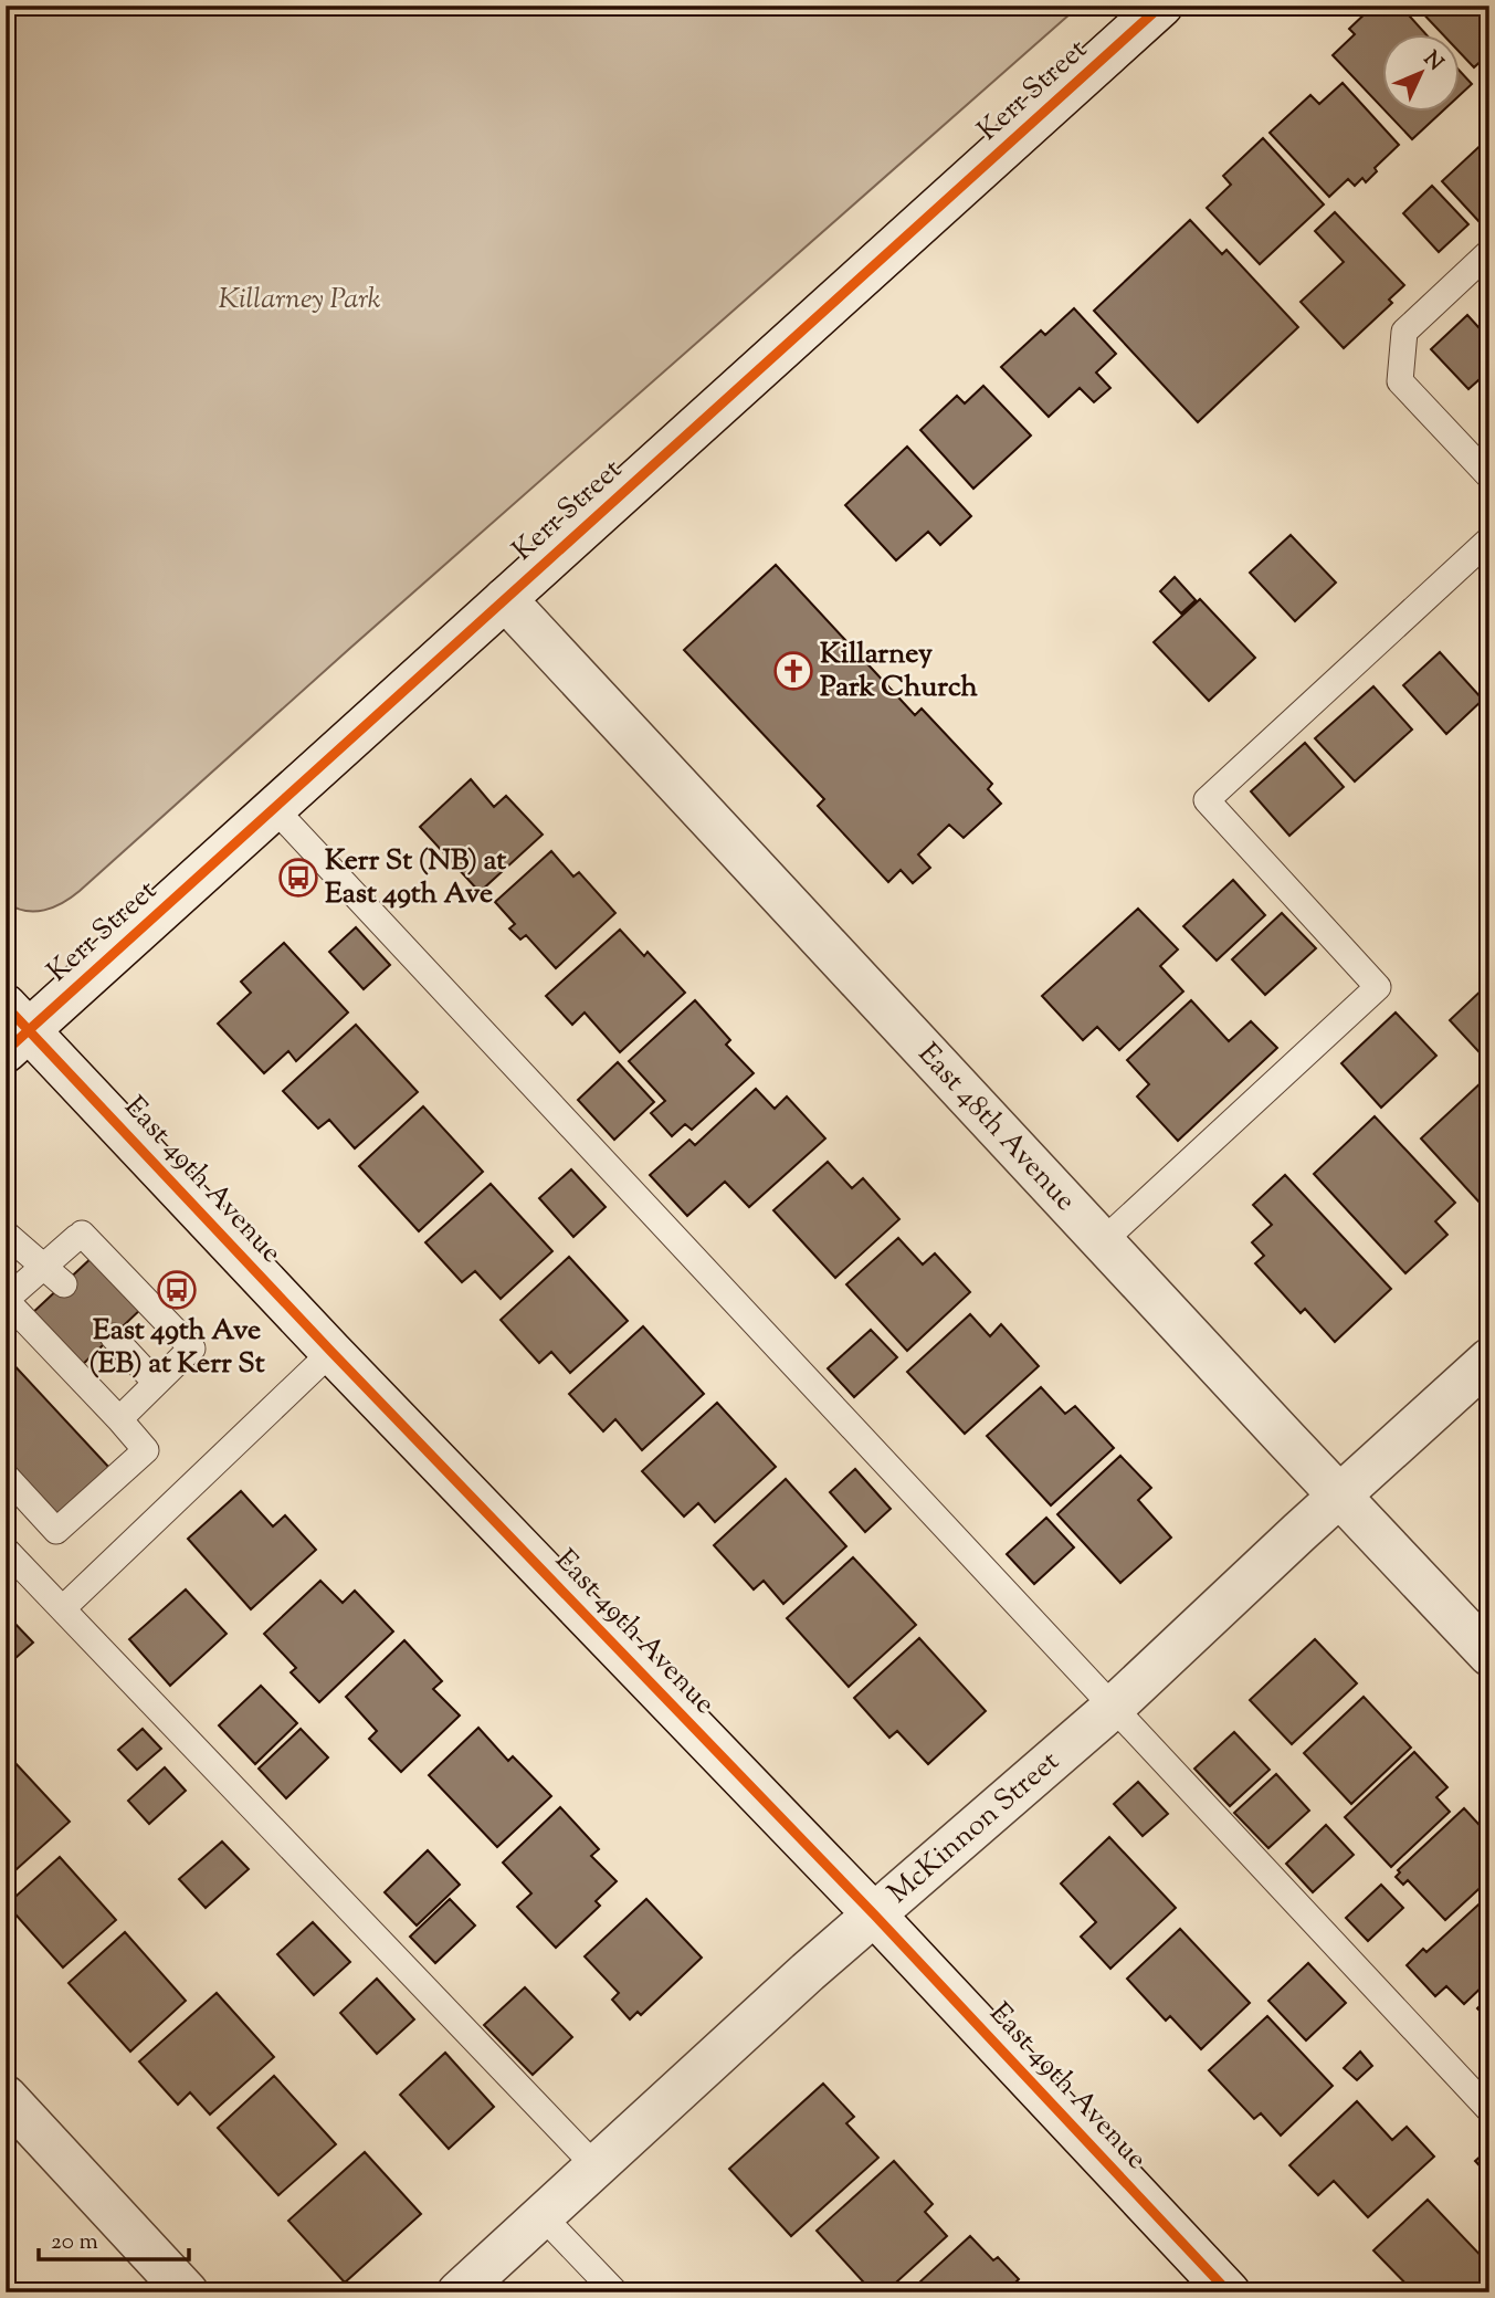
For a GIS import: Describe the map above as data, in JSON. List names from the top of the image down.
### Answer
{
  "streets": {
    "street": [
      "Kerr Street",
      "East 48th Avenue",
      "East 49th Avenue",
      "McKinnon Street"
    ]
  },
  "crossings": [
    ["Kerr Street", "East 48th Avenue"],
    ["Kerr Street", "East 49th Avenue"],
    ["East 48th Avenue", "McKinnon Street"],
    ["East 49th Avenue", "McKinnon Street"]
  ],
  "parks": ["Killarney Park"],
  "places": {
    "church": ["Killarney Park Church"],
    "bus stop": ["Kerr St (NB) at East 49th Ave", "East 49th Ave (EB) at Kerr St"]
  },
  "scale_bar": "20 m",
  "north": "top right"
}
